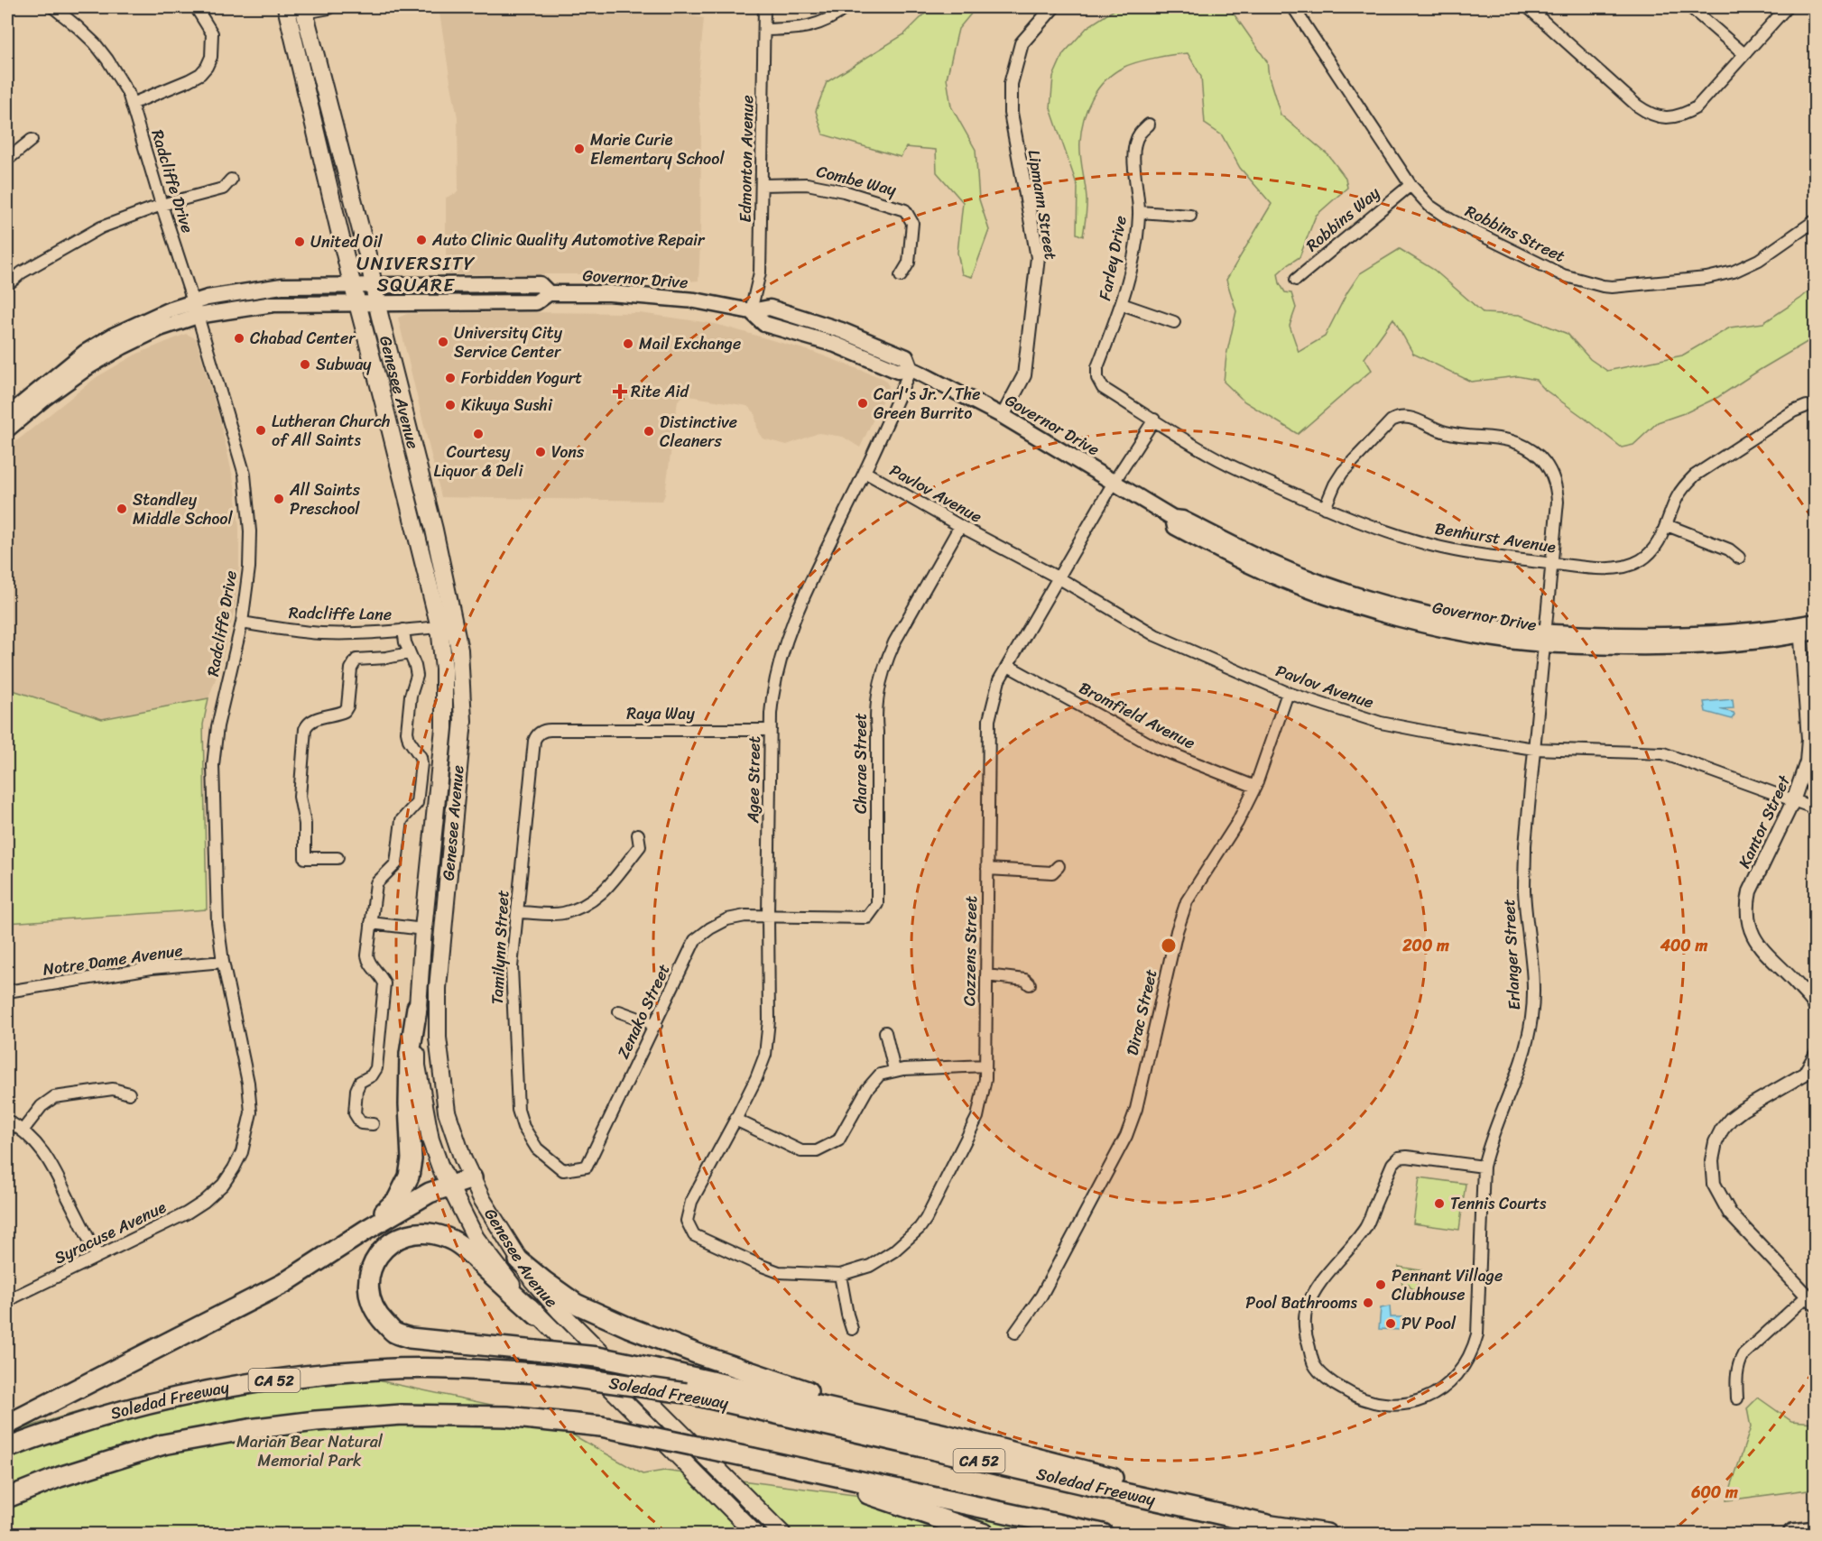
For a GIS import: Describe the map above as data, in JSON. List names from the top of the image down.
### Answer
{
  "streets": {
    "highway": ["CA 52", "Soledad Freeway"],
    "main road": ["Governor Drive", "Genesee Avenue"],
    "street": [
      "Edmonton Avenue",
      "Combe Way",
      "Radcliffe Drive",
      "Lipmann Street",
      "Robbins Way",
      "Robbins Street",
      "Farley Drive",
      "Pavlov Avenue",
      "Benhurst Avenue",
      "Radcliffe Lane",
      "Raya Way",
      "Bromfield Avenue",
      "Charae Street",
      "Agee Street",
      "Kantor Street",
      "Tamilynn Street",
      "Cozzens Street",
      "Erlanger Street",
      "Notre Dame Avenue",
      "Zenako Street",
      "Dirac Street",
      "Syracuse Avenue"
    ]
  },
  "crossings": [
    ["Edmonton Avenue", "Combe Way"],
    ["Edmonton Avenue", "Governor Drive"],
    ["Radcliffe Drive", "Governor Drive"],
    ["Radcliffe Drive", "Radcliffe Lane"],
    ["Radcliffe Drive", "Notre Dame Avenue"],
    ["Radcliffe Drive", "Syracuse Avenue"],
    ["Lipmann Street", "Governor Drive"],
    ["Robbins Way", "Robbins Street"],
    ["Farley Drive", "Benhurst Avenue"],
    ["Governor Drive", "Genesee Avenue"],
    ["Governor Drive", "Agee Street"],
    ["Governor Drive", "Kantor Street"],
    ["Governor Drive", "Cozzens Street"],
    ["Governor Drive", "Erlanger Street"],
    ["Genesee Avenue", "Radcliffe Lane"],
    ["Pavlov Avenue", "Charae Street"],
    ["Pavlov Avenue", "Agee Street"],
    ["Pavlov Avenue", "Kantor Street"],
    ["Pavlov Avenue", "Cozzens Street"],
    ["Pavlov Avenue", "Erlanger Street"],
    ["Pavlov Avenue", "Dirac Street"],
    ["Benhurst Avenue", "Cozzens Street"],
    ["Benhurst Avenue", "Erlanger Street"],
    ["Raya Way", "Agee Street"],
    ["Raya Way", "Tamilynn Street"],
    ["Bromfield Avenue", "Cozzens Street"],
    ["Bromfield Avenue", "Dirac Street"],
    ["Charae Street", "Agee Street"],
    ["Charae Street", "Zenako Street"],
    ["Agee Street", "Cozzens Street"],
    ["Agee Street", "Zenako Street"],
    ["Tamilynn Street", "Zenako Street"]
  ],
  "districts": ["UNIVERSITY SQUARE"],
  "parks": ["Marian Bear Natural Memorial Park"],
  "places": {
    "other": [
      "Marie Curie Elementary School",
      "Auto Clinic Quality Automotive Repair",
      "United Oil",
      "Chabad Center",
      "University City Service Center",
      "Mail Exchange",
      "Subway",
      "Forbidden Yogurt",
      "Carl's Jr. / The Green Burrito",
      "Kikuya Sushi",
      "Lutheran Church of All Saints",
      "Distinctive Cleaners",
      "Courtesy Liquor & Deli",
      "Vons",
      "All Saints Preschool",
      "Standley Middle School",
      "Tennis Courts",
      "Pennant Village Clubhouse",
      "Pool Bathrooms",
      "PV Pool"
    ],
    "health": ["Rite Aid"]
  },
  "rings": ["200 m", "400 m", "600 m"]
}
